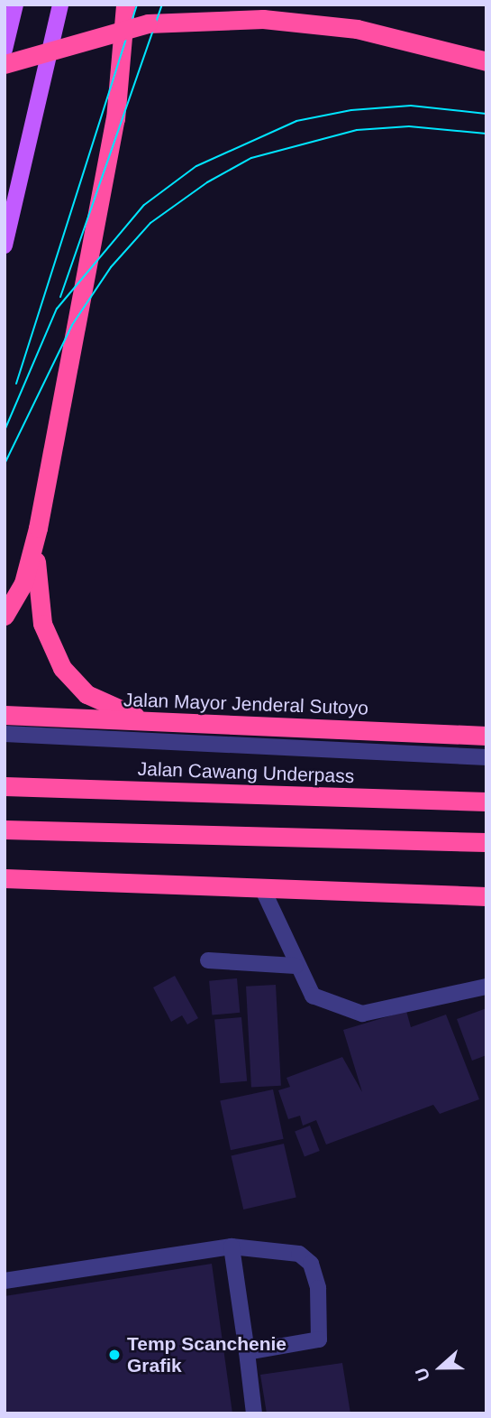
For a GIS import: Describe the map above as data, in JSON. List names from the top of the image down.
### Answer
{
  "streets": {
    "highway": ["Jalan Mayor Jenderal Sutoyo", "Jalan Cawang Underpass"]
  },
  "places": ["Temp Scanchenie Grafik"],
  "north": "left"
}
